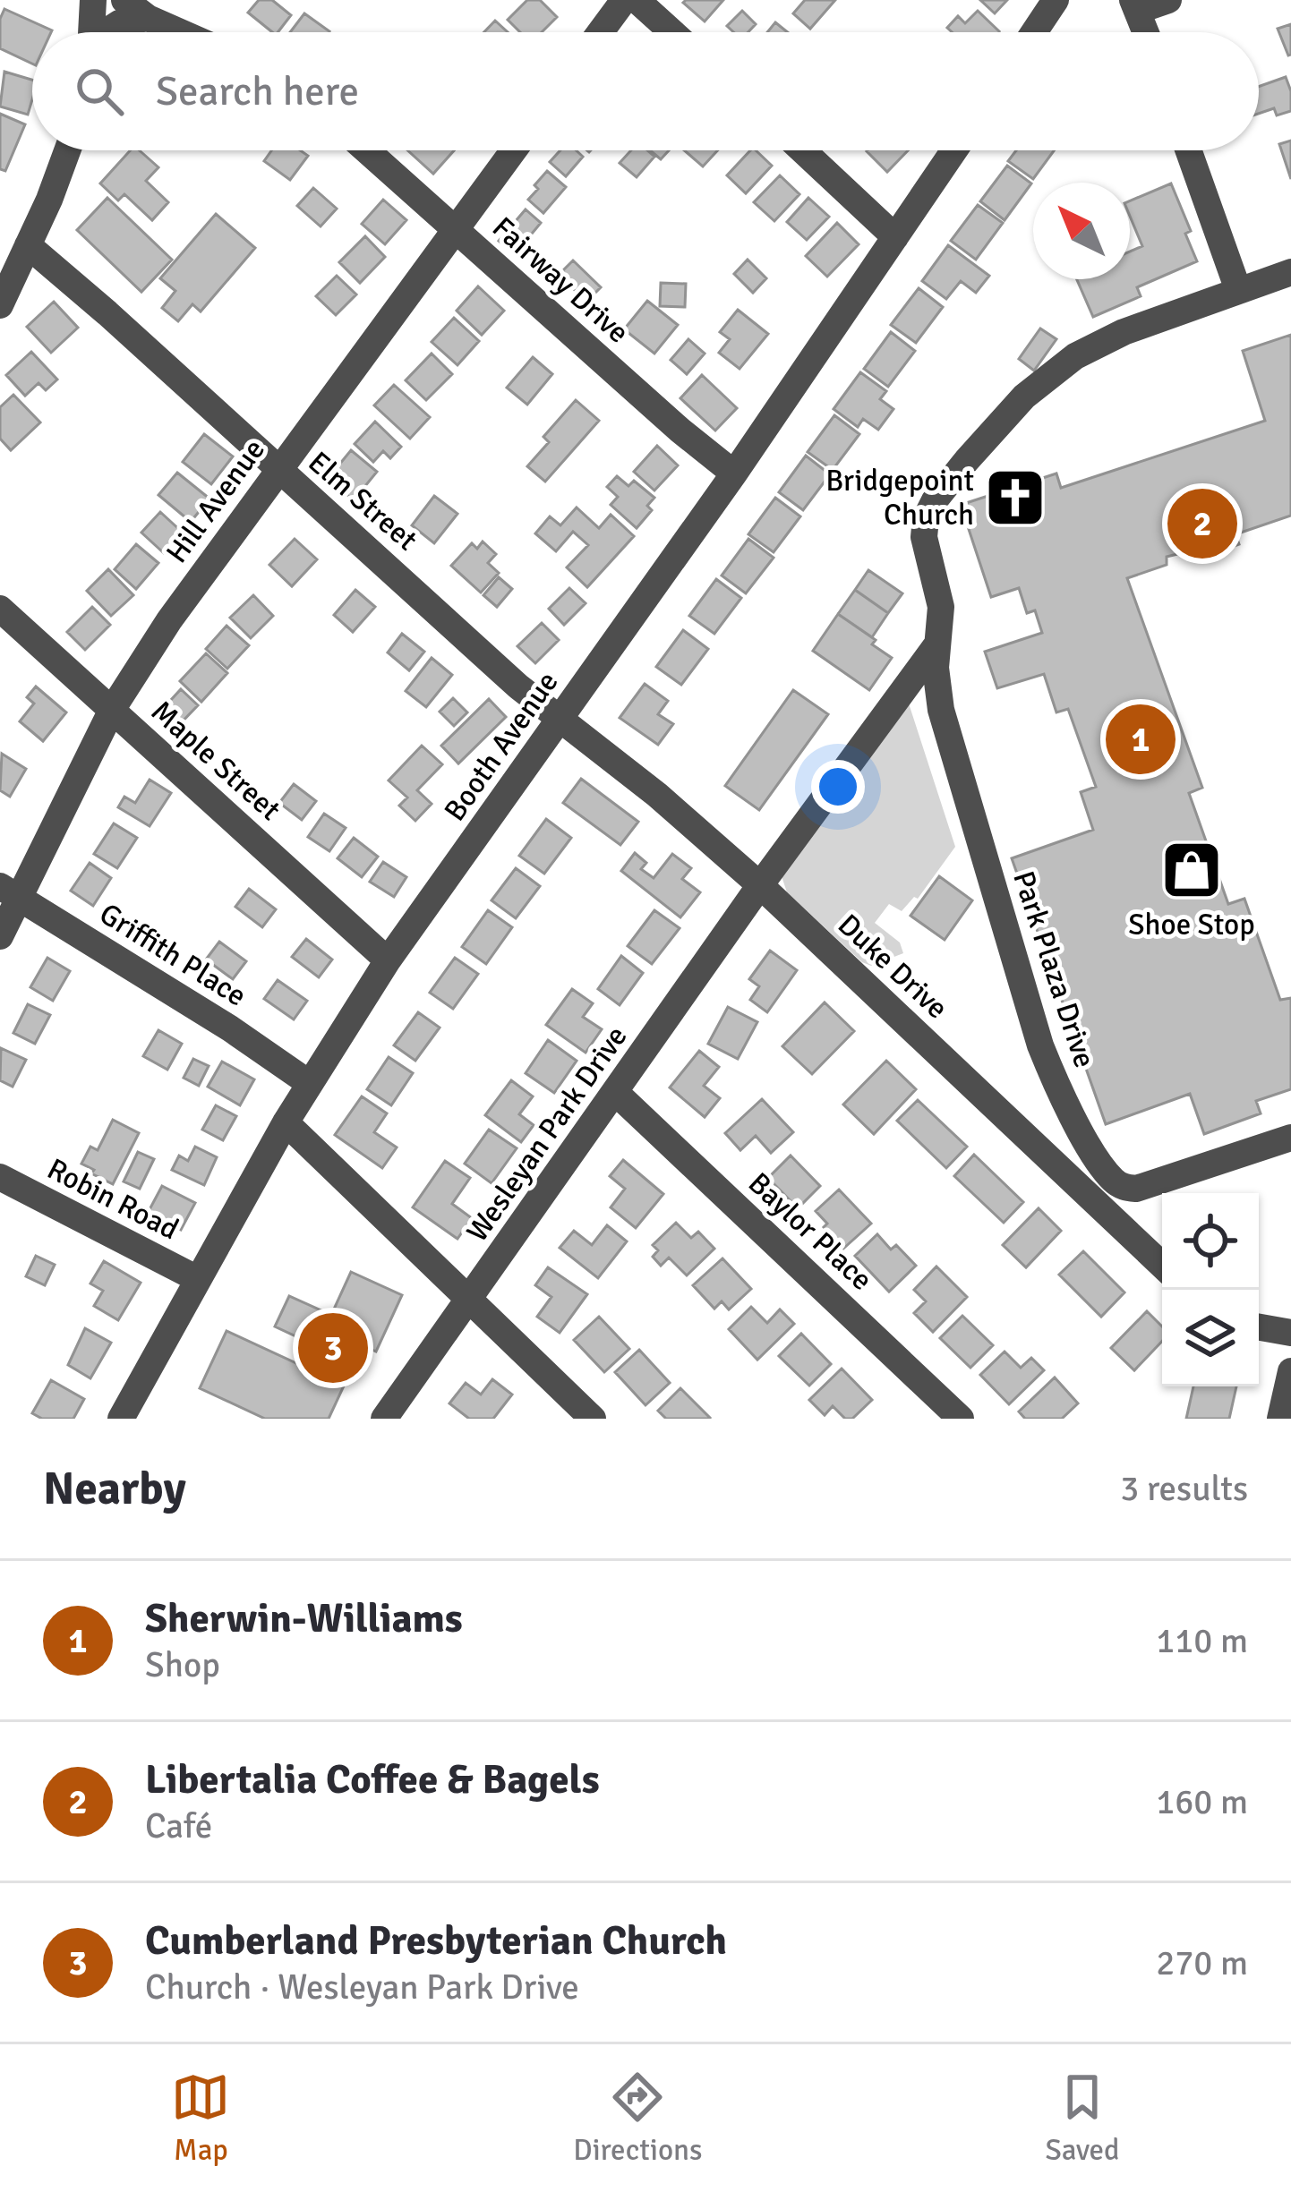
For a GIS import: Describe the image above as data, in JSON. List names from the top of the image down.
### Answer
{
  "streets": {
    "street": [
      "Fairway Drive",
      "Hill Avenue",
      "Elm Street",
      "Booth Avenue",
      "Maple Street",
      "Griffith Place",
      "Duke Drive",
      "Park Plaza Drive",
      "Wesleyan Park Drive",
      "Robin Road",
      "Baylor Place"
    ]
  },
  "crossings": [
    ["Fairway Drive", "Hill Avenue"],
    ["Fairway Drive", "Booth Avenue"],
    ["Hill Avenue", "Elm Street"],
    ["Hill Avenue", "Maple Street"],
    ["Hill Avenue", "Griffith Place"],
    ["Elm Street", "Booth Avenue"],
    ["Elm Street", "Duke Drive"],
    ["Booth Avenue", "Maple Street"],
    ["Booth Avenue", "Griffith Place"],
    ["Booth Avenue", "Duke Drive"],
    ["Booth Avenue", "Robin Road"],
    ["Duke Drive", "Wesleyan Park Drive"],
    ["Wesleyan Park Drive", "Baylor Place"]
  ],
  "places": {
    "church": ["Bridgepoint Church"],
    "shop": ["Shoe Stop"]
  },
  "north": "top left",
  "page": {
    "search": "Search here",
    "pins": ["2", "1", "3"],
    "heading": ["Nearby", "3 results"],
    "list": [
      {
        "mark": "1",
        "name": "Sherwin-Williams",
        "note": "Shop",
        "value": "110 m"
      },
      {
        "mark": "2",
        "name": "Libertalia Coffee & Bagels",
        "note": "Café",
        "value": "160 m"
      },
      {
        "mark": "3",
        "name": "Cumberland Presbyterian Church",
        "note": "Church · Wesleyan Park Drive",
        "value": "270 m"
      }
    ],
    "nav": ["Map", "Directions", "Saved"]
  }
}
